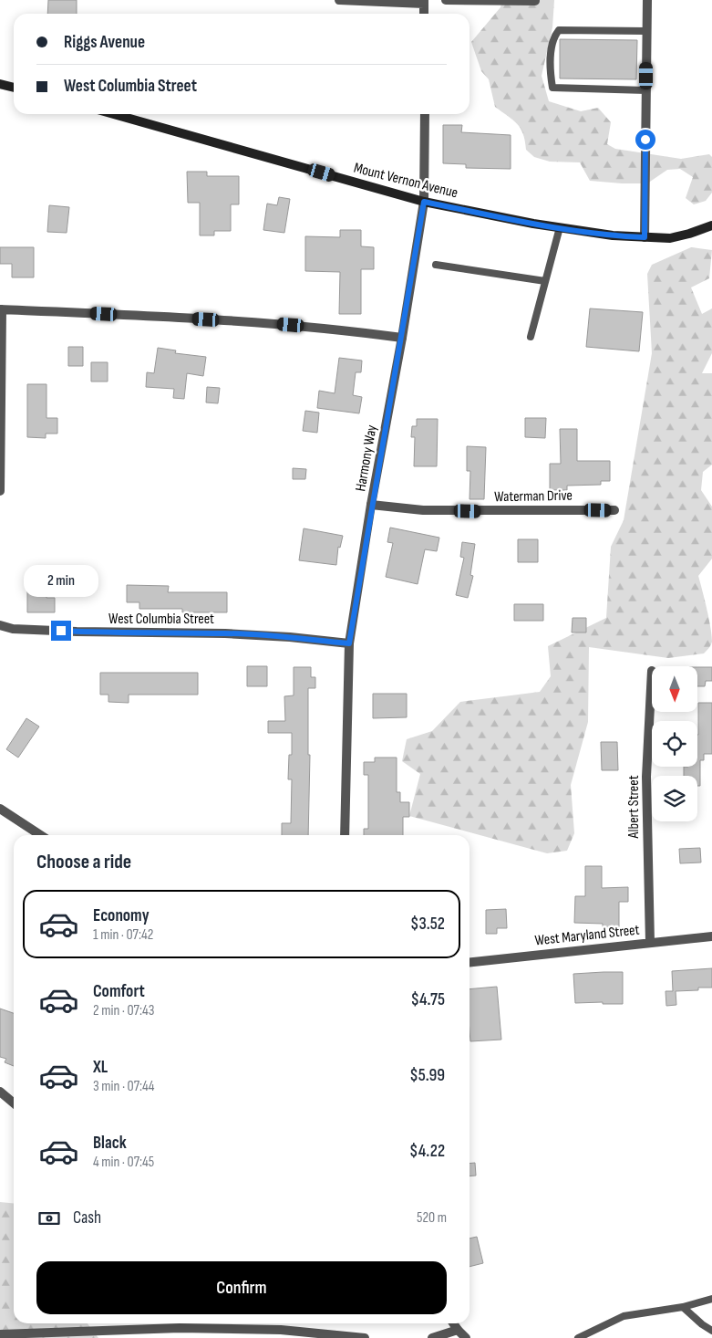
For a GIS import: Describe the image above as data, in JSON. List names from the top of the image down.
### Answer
{
  "streets": {
    "main road": ["Mount Vernon Avenue"],
    "street": [
      "Harmony Way",
      "Waterman Drive",
      "West Columbia Street",
      "Albert Street",
      "West Maryland Street"
    ]
  },
  "crossings": [
    ["Mount Vernon Avenue", "Harmony Way"],
    ["Harmony Way", "Waterman Drive"],
    ["Harmony Way", "West Columbia Street"],
    ["Albert Street", "West Maryland Street"]
  ],
  "north": "bottom",
  "page": {
    "banner": ["Riggs Avenue", "West Columbia Street"],
    "bubble": "2 min",
    "heading": "Choose a ride",
    "list": [
      {
        "name": "Economy",
        "note": "1 min · 07:42",
        "value": "$3.52"
      },
      {
        "name": "Comfort",
        "note": "2 min · 07:43",
        "value": "$4.75"
      },
      {
        "name": "XL",
        "note": "3 min · 07:44",
        "value": "$5.99"
      },
      {
        "name": "Black",
        "note": "4 min · 07:45",
        "value": "$4.22"
      }
    ],
    "pay": ["Cash", "520 m"],
    "buttons": "Confirm"
  }
}
